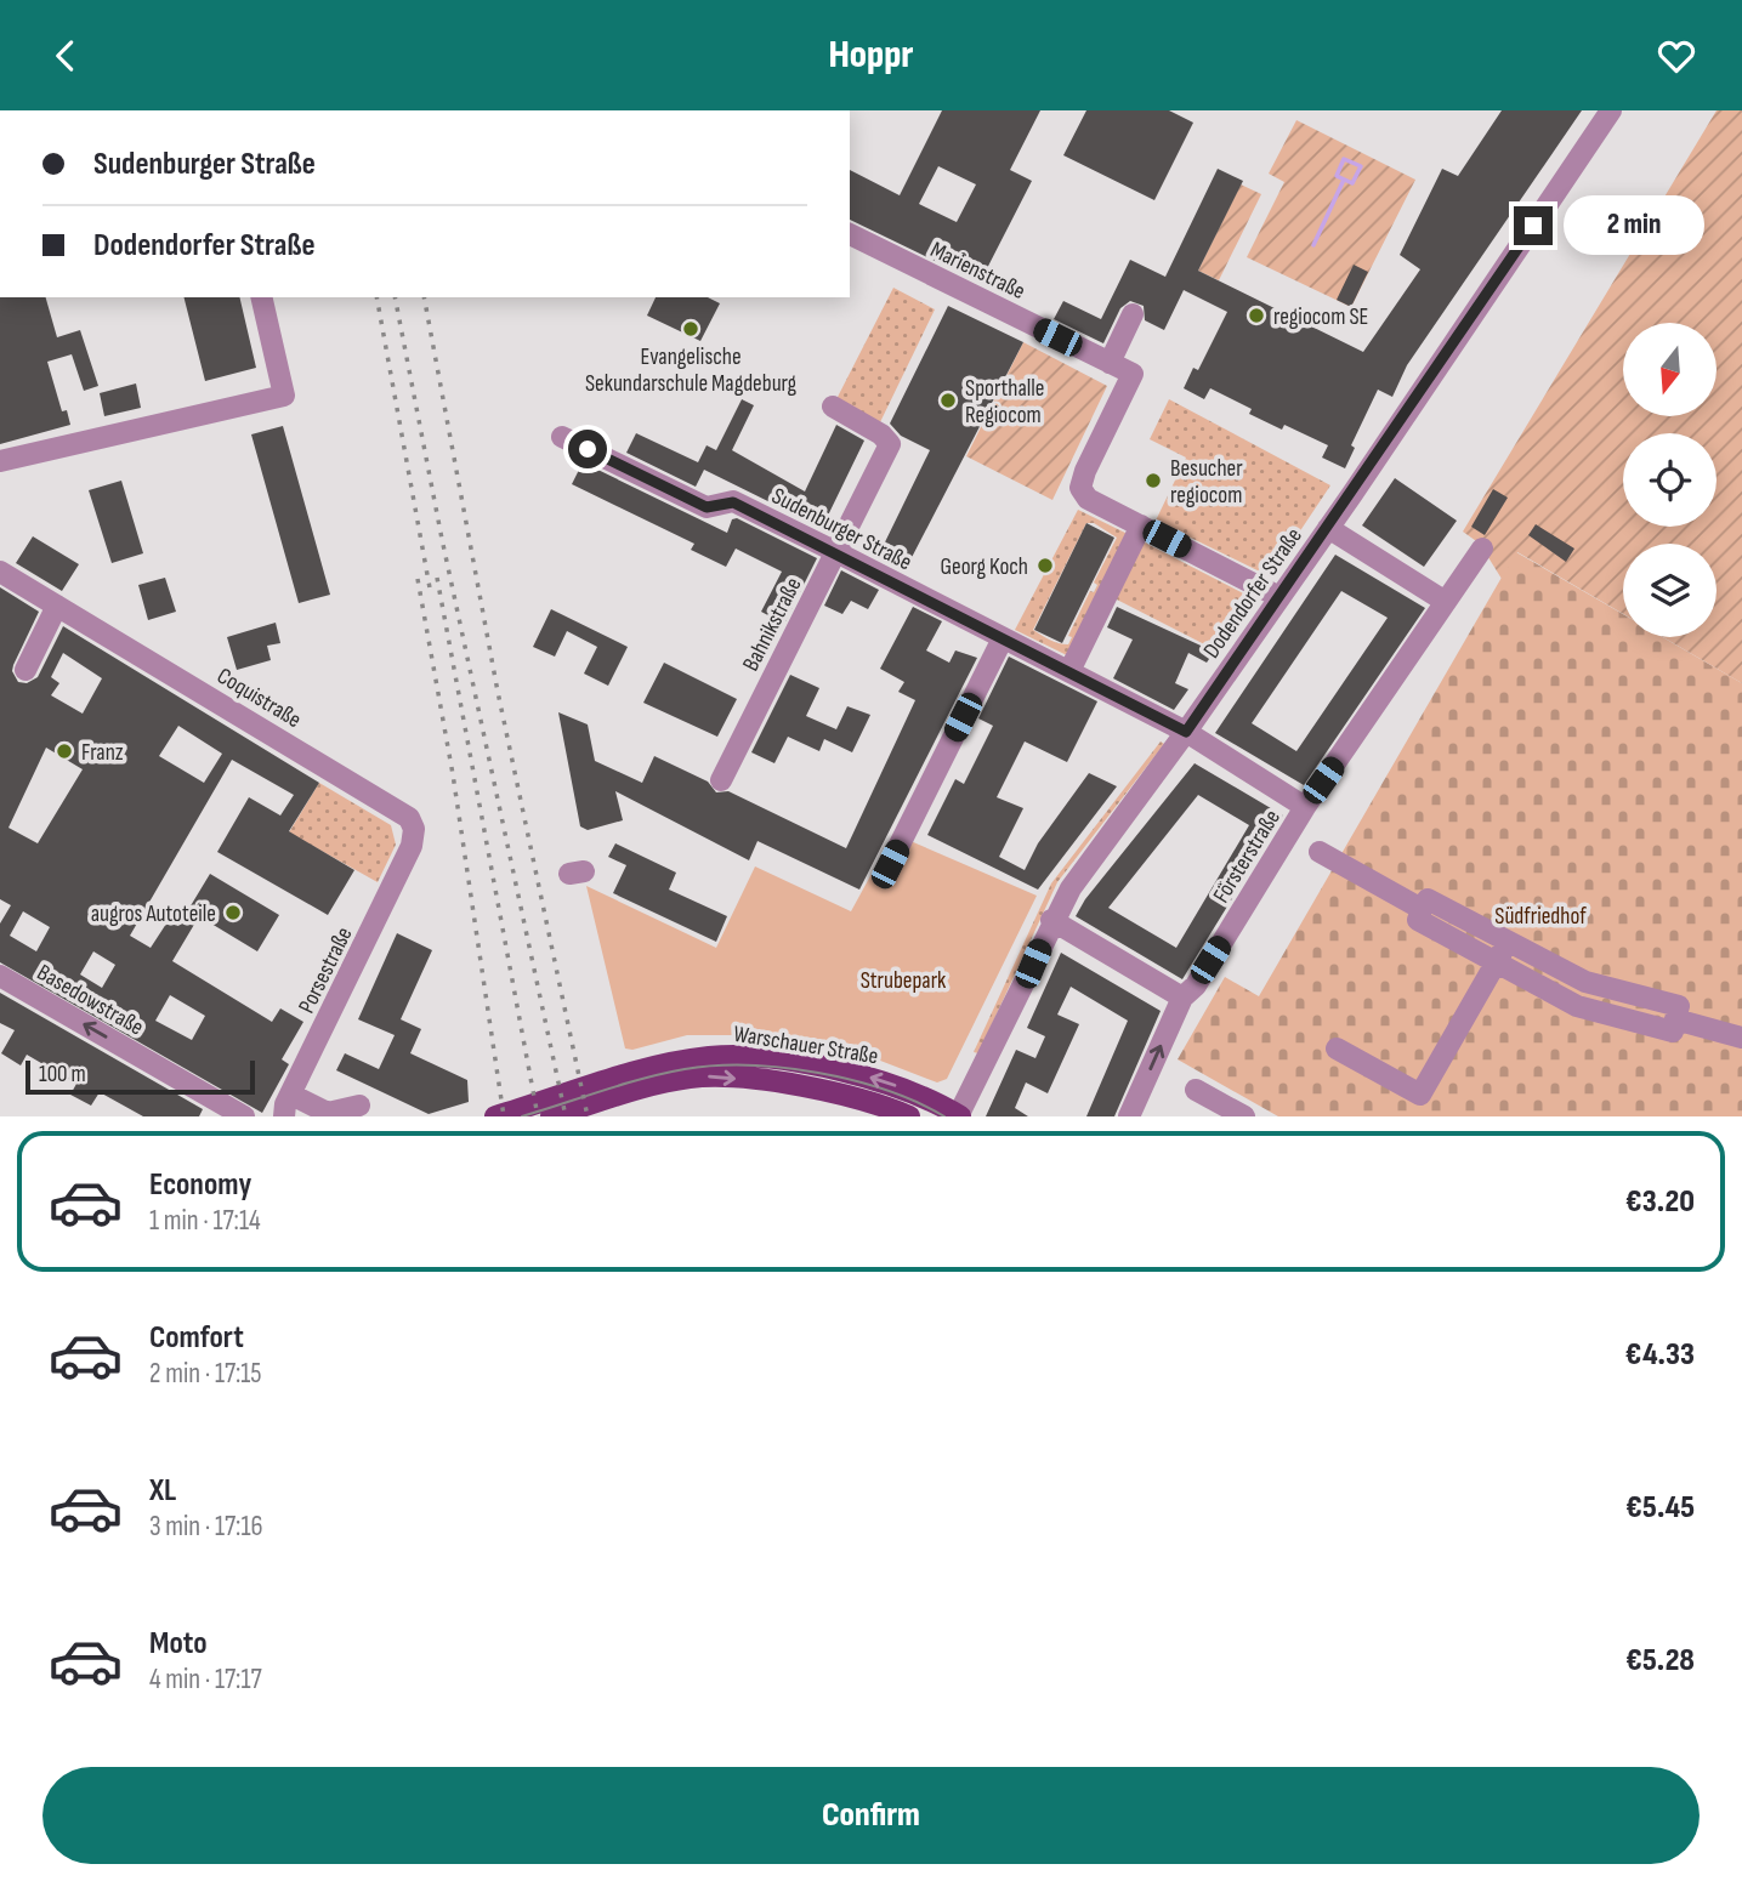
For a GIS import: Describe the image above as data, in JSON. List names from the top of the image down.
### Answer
{
  "streets": {
    "main road": ["Warschauer Straße"],
    "street": [
      "Marienstraße",
      "Sudenburger Straße",
      "Dodendorfer Straße",
      "Bahnikstraße",
      "Coquistraße",
      "Försterstraße",
      "Porsestraße",
      "Basedowstraße"
    ]
  },
  "crossings": [
    ["Sudenburger Straße", "Dodendorfer Straße"],
    ["Sudenburger Straße", "Bahnikstraße"],
    ["Sudenburger Straße", "Försterstraße"],
    ["Dodendorfer Straße", "Warschauer Straße"],
    ["Coquistraße", "Porsestraße"]
  ],
  "one_way": ["Basedowstraße"],
  "parks": ["Südfriedhof", "Strubepark"],
  "places": [
    "regiocom SE",
    "Evangelische Sekundarschule Magdeburg",
    "Sporthalle Regiocom",
    "Besucher regiocom",
    "Georg Koch",
    "Franz",
    "augros Autoteile"
  ],
  "scale_bar": "100 m",
  "north": "bottom",
  "page": {
    "header": "Hoppr",
    "banner": ["Sudenburger Straße", "Dodendorfer Straße"],
    "bubble": "2 min",
    "scale": "100 m",
    "list": [
      {
        "name": "Economy",
        "note": "1 min · 17:14",
        "value": "€3.20"
      },
      {
        "name": "Comfort",
        "note": "2 min · 17:15",
        "value": "€4.33"
      },
      {
        "name": "XL",
        "note": "3 min · 17:16",
        "value": "€5.45"
      },
      {
        "name": "Moto",
        "note": "4 min · 17:17",
        "value": "€5.28"
      }
    ],
    "buttons": "Confirm"
  }
}
